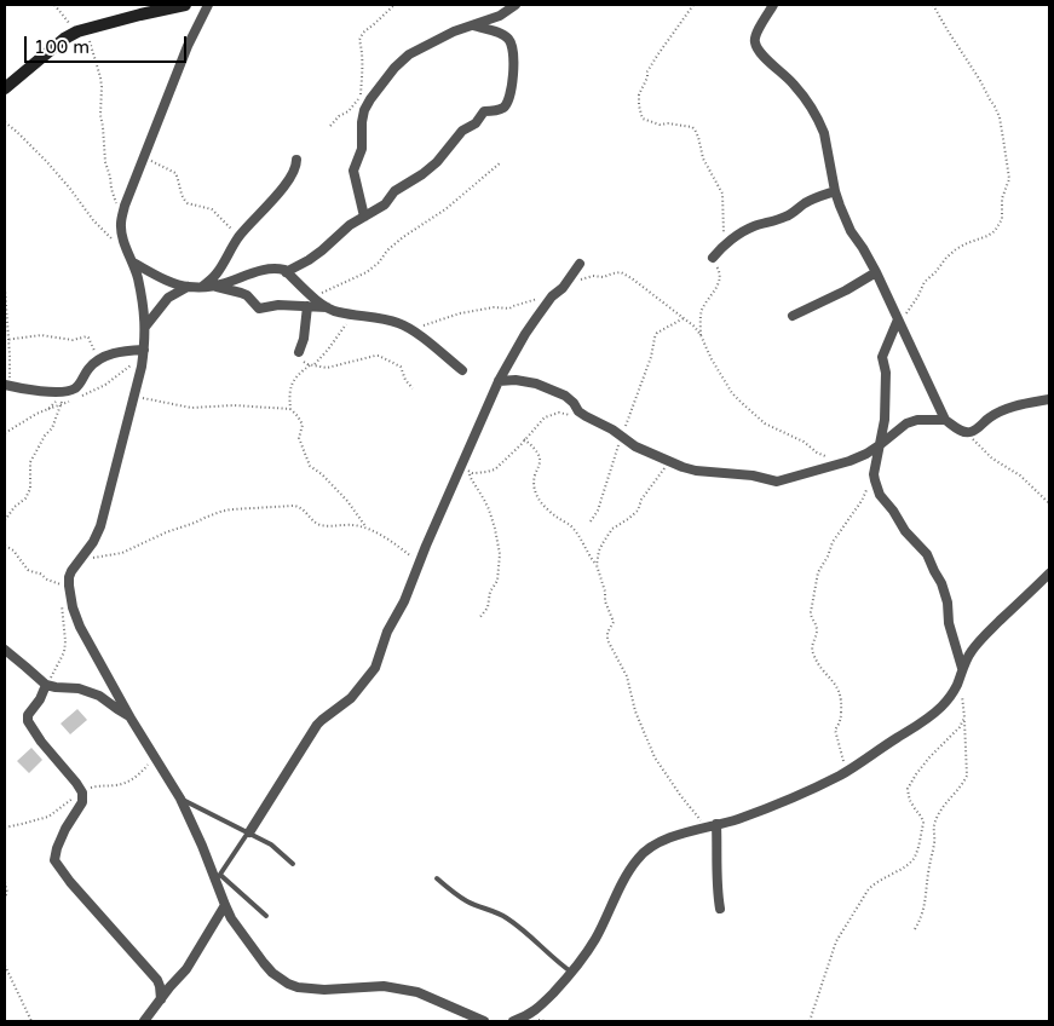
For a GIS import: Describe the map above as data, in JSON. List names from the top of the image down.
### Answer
{
  "scale_bar": "100 m"
}
